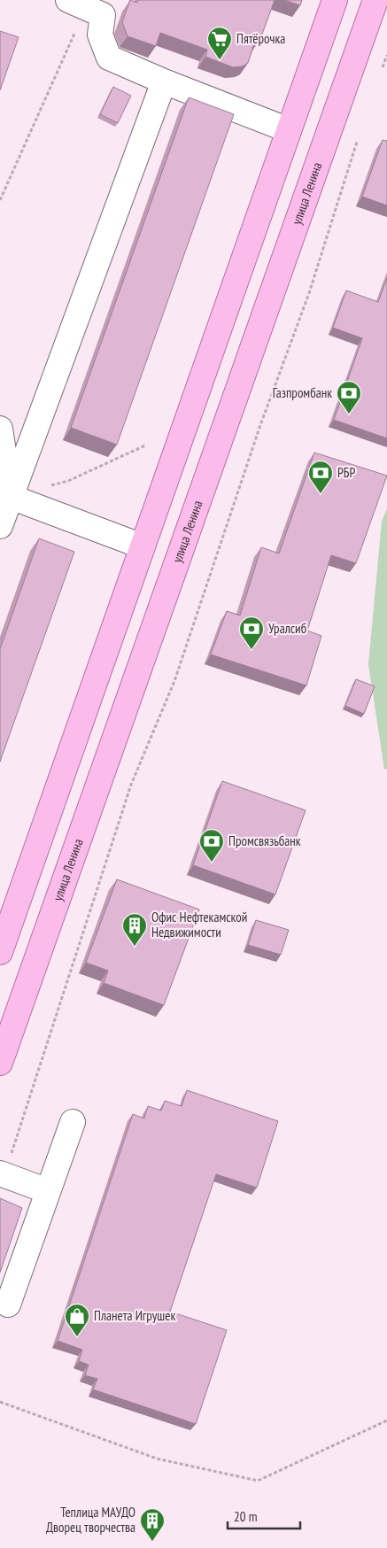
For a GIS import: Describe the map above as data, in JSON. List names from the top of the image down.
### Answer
{
  "streets": {
    "main road": ["улица Ленина"]
  },
  "places": {
    "supermarket": ["Пятёрочка"],
    "bank": [
      "Газпромбанк",
      "РБР",
      "Уралсиб",
      "Промсвязьбанк"
    ],
    "building": ["Офис Нефтекамской Недвижимости", "Теплица МАУДО Дворец творчества"],
    "shop": ["Планета Игрушек"]
  },
  "scale_bar": "20 m"
}
